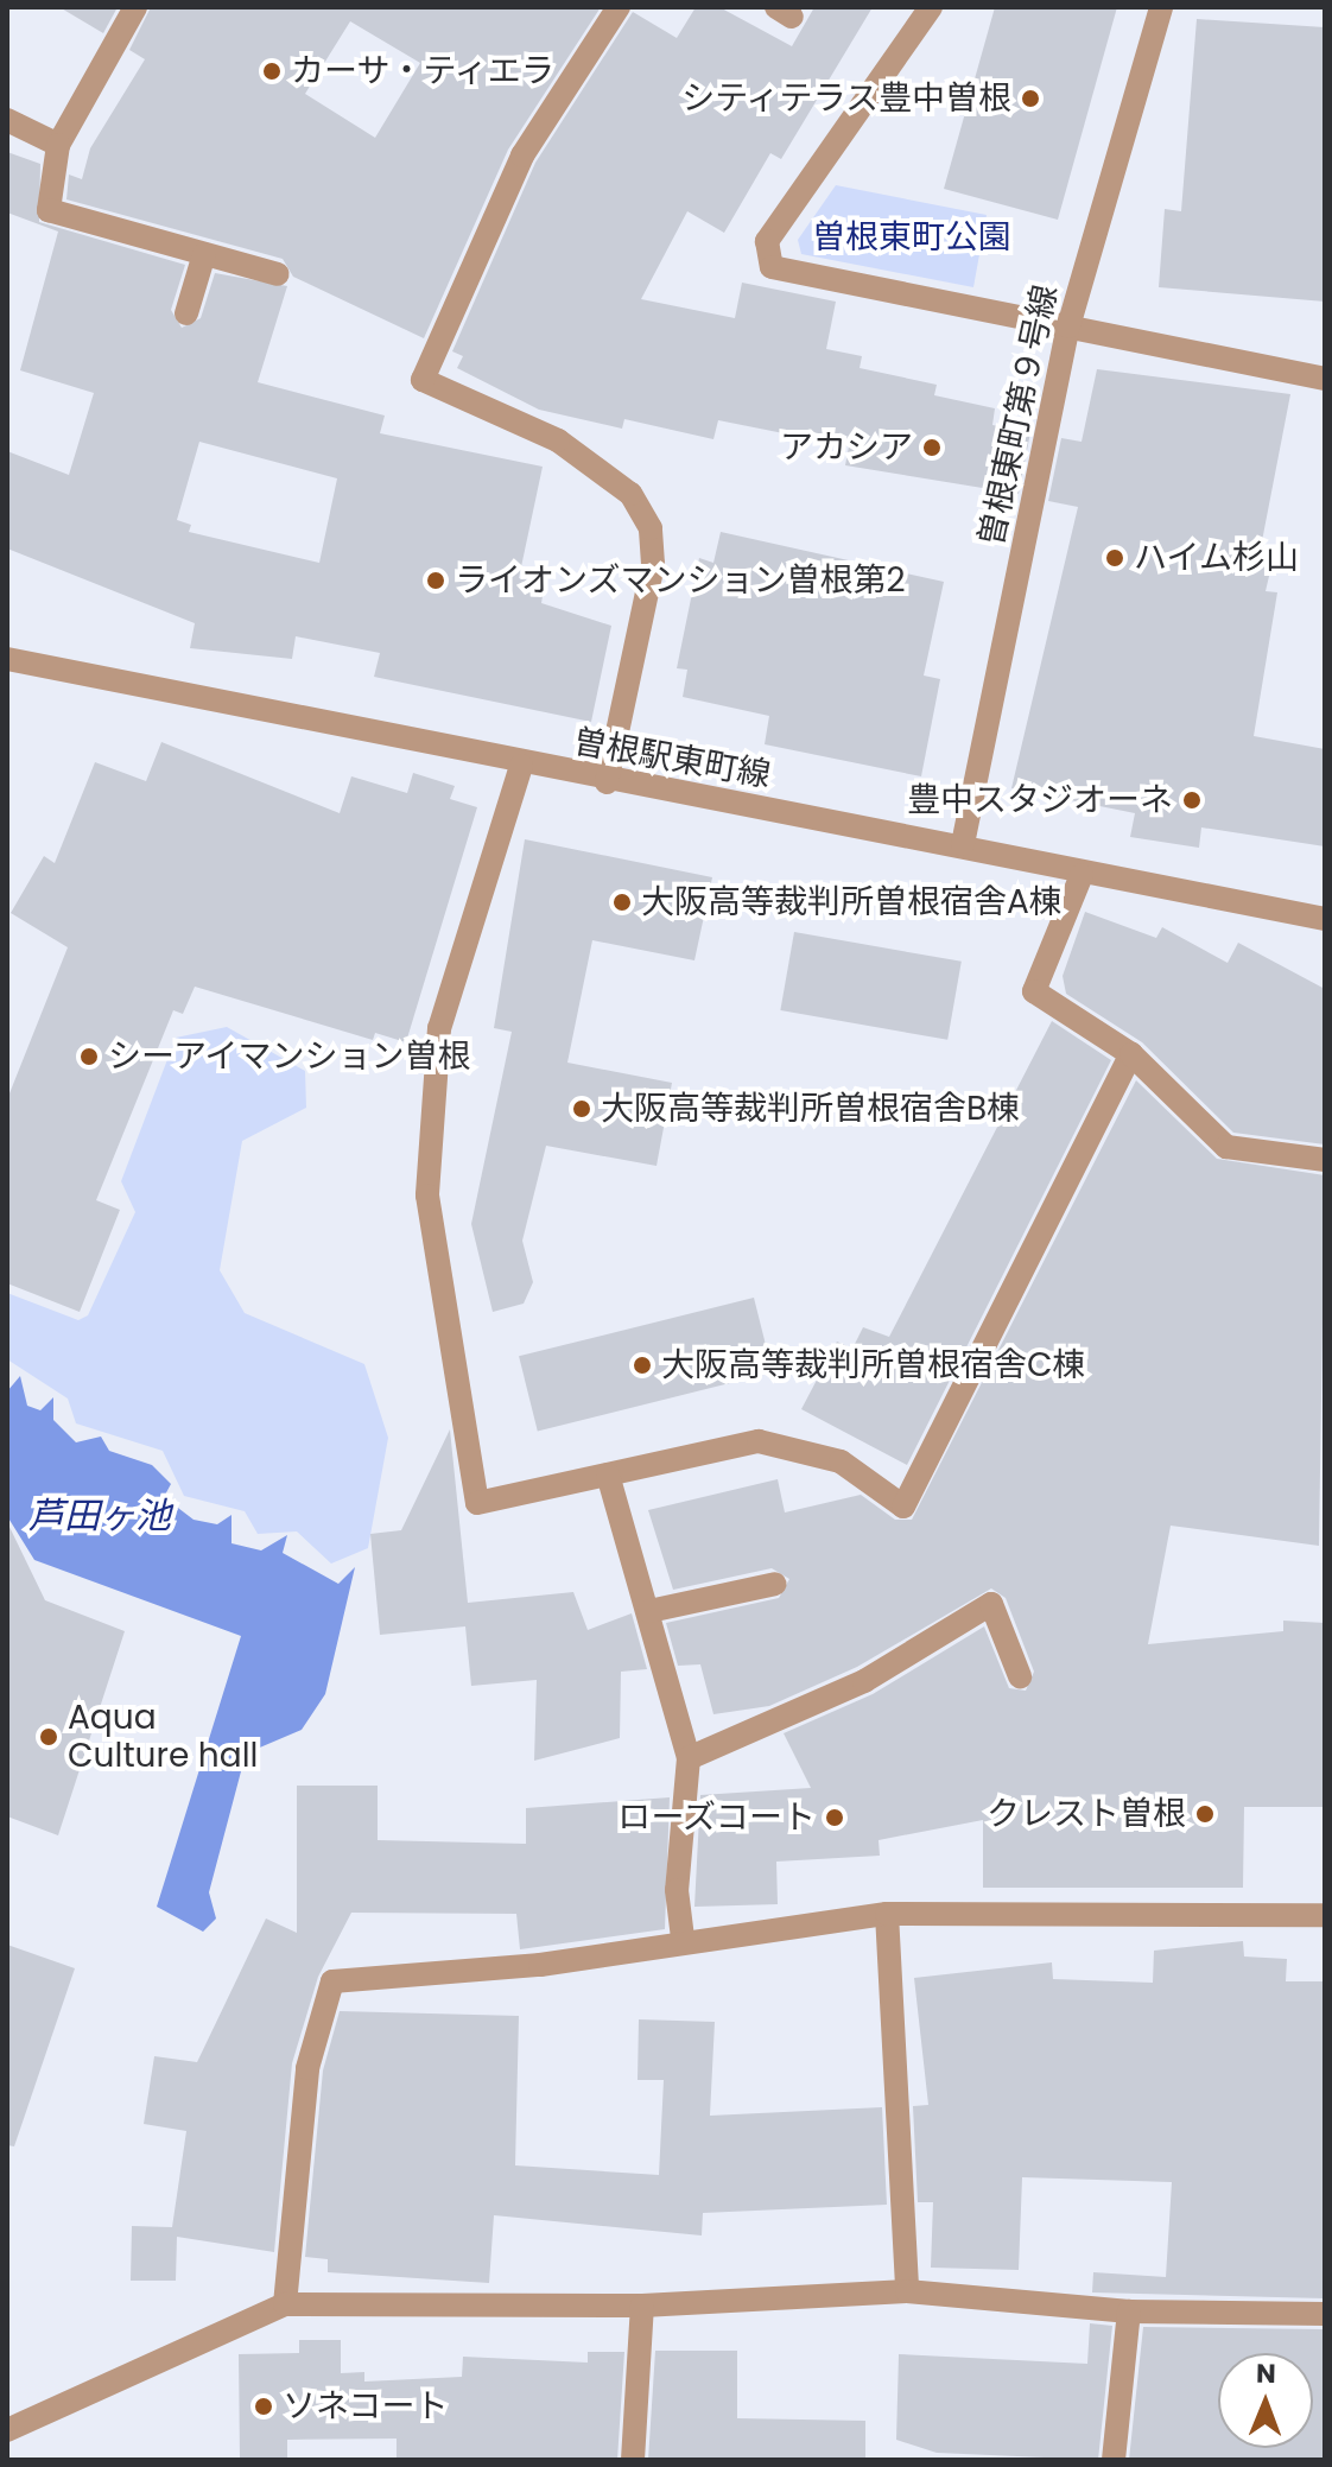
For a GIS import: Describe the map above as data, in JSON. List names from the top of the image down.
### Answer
{
  "streets": {
    "street": ["曽根東町第９号線", "曽根駅東町線"]
  },
  "crossings": [
    ["曽根東町第９号線", "曽根駅東町線"]
  ],
  "water": ["芦田ヶ池"],
  "parks": ["曽根東町公園"],
  "places": [
    "カーサ・ティエラ",
    "シティテラス豊中曽根",
    "アカシア",
    "ハイム杉山",
    "ライオンズマンション曽根第2",
    "豊中スタジオーネ",
    "大阪高等裁判所曽根宿舎A棟",
    "シーアイマンション曽根",
    "大阪高等裁判所曽根宿舎B棟",
    "大阪高等裁判所曽根宿舎C棟",
    "Aqua Culture hall",
    "クレスト曽根",
    "ローズコート",
    "ソネコート"
  ],
  "north": "top"
}
